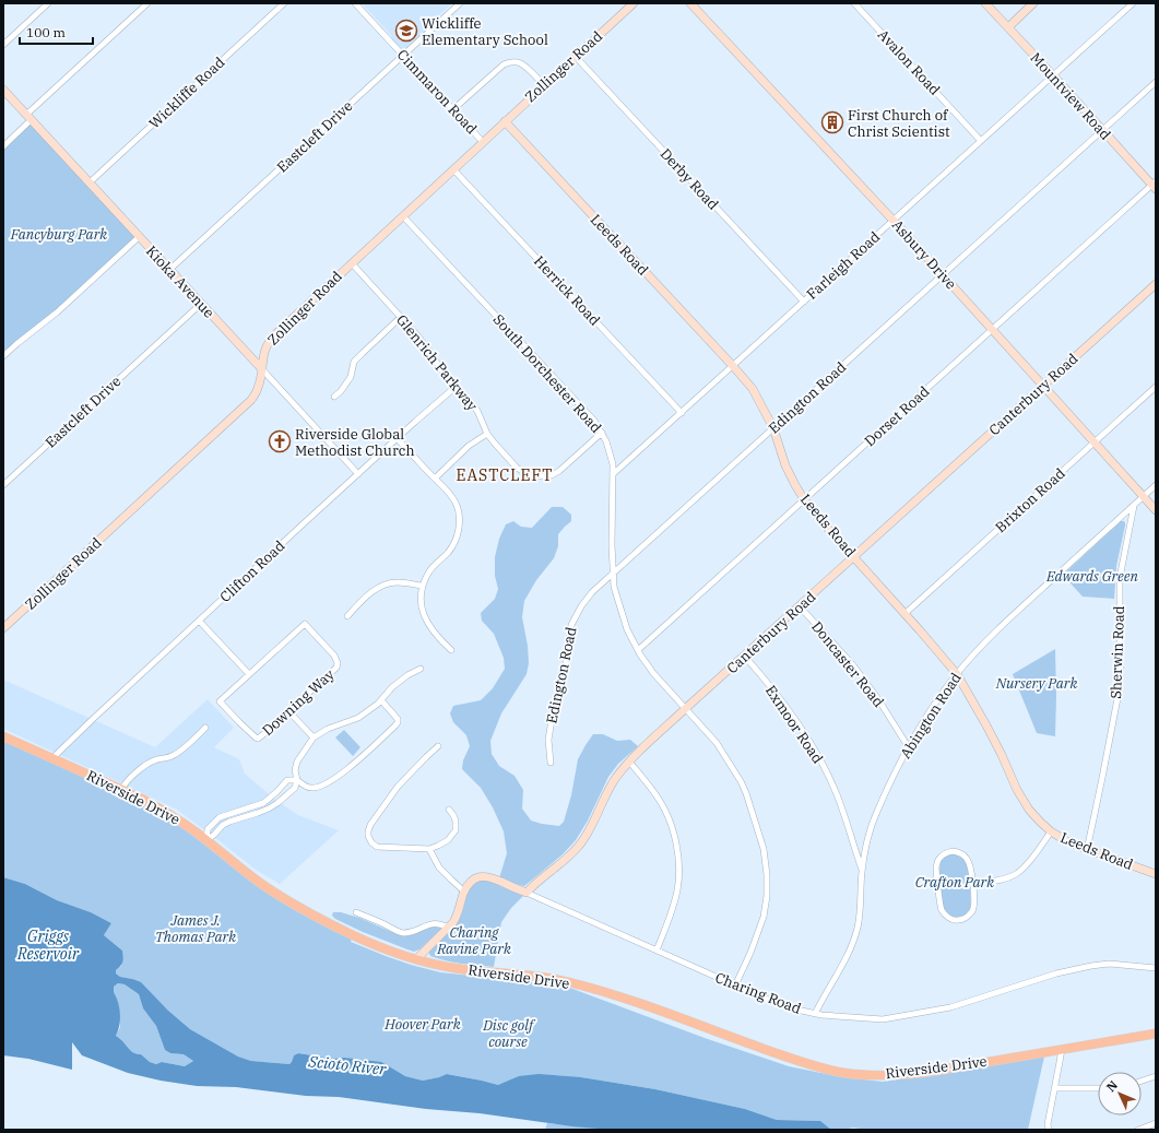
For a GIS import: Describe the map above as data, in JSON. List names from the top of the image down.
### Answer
{
  "streets": {
    "main road": ["Riverside Drive"],
    "street": [
      "Avalon Road",
      "Zollinger Road",
      "Cimmaron Road",
      "Wickliffe Road",
      "Mountview Road",
      "Eastcleft Drive",
      "Derby Road",
      "Leeds Road",
      "Asbury Drive",
      "Farleigh Road",
      "Kioka Avenue",
      "Herrick Road",
      "Glenrich Parkway",
      "South Dorchester Road",
      "Canterbury Road",
      "Edington Road",
      "Dorset Road",
      "Brixton Road",
      "Clifton Road",
      "Sherwin Road",
      "Doncaster Road",
      "Downing Way",
      "Abington Road",
      "Exmoor Road",
      "Charing Road"
    ]
  },
  "crossings": [
    ["Avalon Road", "Farleigh Road"],
    ["Zollinger Road", "Cimmaron Road"],
    ["Zollinger Road", "Derby Road"],
    ["Zollinger Road", "Leeds Road"],
    ["Zollinger Road", "Kioka Avenue"],
    ["Zollinger Road", "Herrick Road"],
    ["Zollinger Road", "Glenrich Parkway"],
    ["Zollinger Road", "South Dorchester Road"],
    ["Cimmaron Road", "Eastcleft Drive"],
    ["Wickliffe Road", "Kioka Avenue"],
    ["Mountview Road", "Farleigh Road"],
    ["Mountview Road", "Edington Road"],
    ["Mountview Road", "Dorset Road"],
    ["Eastcleft Drive", "Kioka Avenue"],
    ["Derby Road", "Farleigh Road"],
    ["Leeds Road", "Farleigh Road"],
    ["Leeds Road", "Canterbury Road"],
    ["Leeds Road", "Edington Road"],
    ["Leeds Road", "Dorset Road"],
    ["Leeds Road", "Brixton Road"],
    ["Leeds Road", "Sherwin Road"],
    ["Leeds Road", "Abington Road"],
    ["Asbury Drive", "Farleigh Road"],
    ["Asbury Drive", "Canterbury Road"],
    ["Asbury Drive", "Edington Road"],
    ["Asbury Drive", "Dorset Road"],
    ["Asbury Drive", "Brixton Road"],
    ["Asbury Drive", "Abington Road"],
    ["Farleigh Road", "Herrick Road"],
    ["Farleigh Road", "South Dorchester Road"],
    ["Kioka Avenue", "Clifton Road"],
    ["Glenrich Parkway", "South Dorchester Road"],
    ["Glenrich Parkway", "Clifton Road"],
    ["South Dorchester Road", "Canterbury Road"],
    ["South Dorchester Road", "Edington Road"],
    ["South Dorchester Road", "Dorset Road"],
    ["South Dorchester Road", "Charing Road"],
    ["Canterbury Road", "Doncaster Road"],
    ["Canterbury Road", "Exmoor Road"],
    ["Canterbury Road", "Charing Road"],
    ["Clifton Road", "Riverside Drive"],
    ["Sherwin Road", "Abington Road"],
    ["Doncaster Road", "Abington Road"],
    ["Abington Road", "Exmoor Road"],
    ["Abington Road", "Charing Road"]
  ],
  "districts": ["EASTCLEFT"],
  "water": ["Griggs Reservoir", "Scioto River"],
  "parks": [
    "Fancyburg Park",
    "Edwards Green",
    "Nursery Park",
    "Crafton Park",
    "James J. Thomas Park",
    "Charing Ravine Park",
    "Hoover Park",
    "Disc golf course"
  ],
  "places": {
    "school or university": ["Wickliffe Elementary School"],
    "building": ["First Church of Christ Scientist"],
    "church": ["Riverside Global Methodist Church"]
  },
  "scale_bar": "100 m",
  "north": "top left"
}
